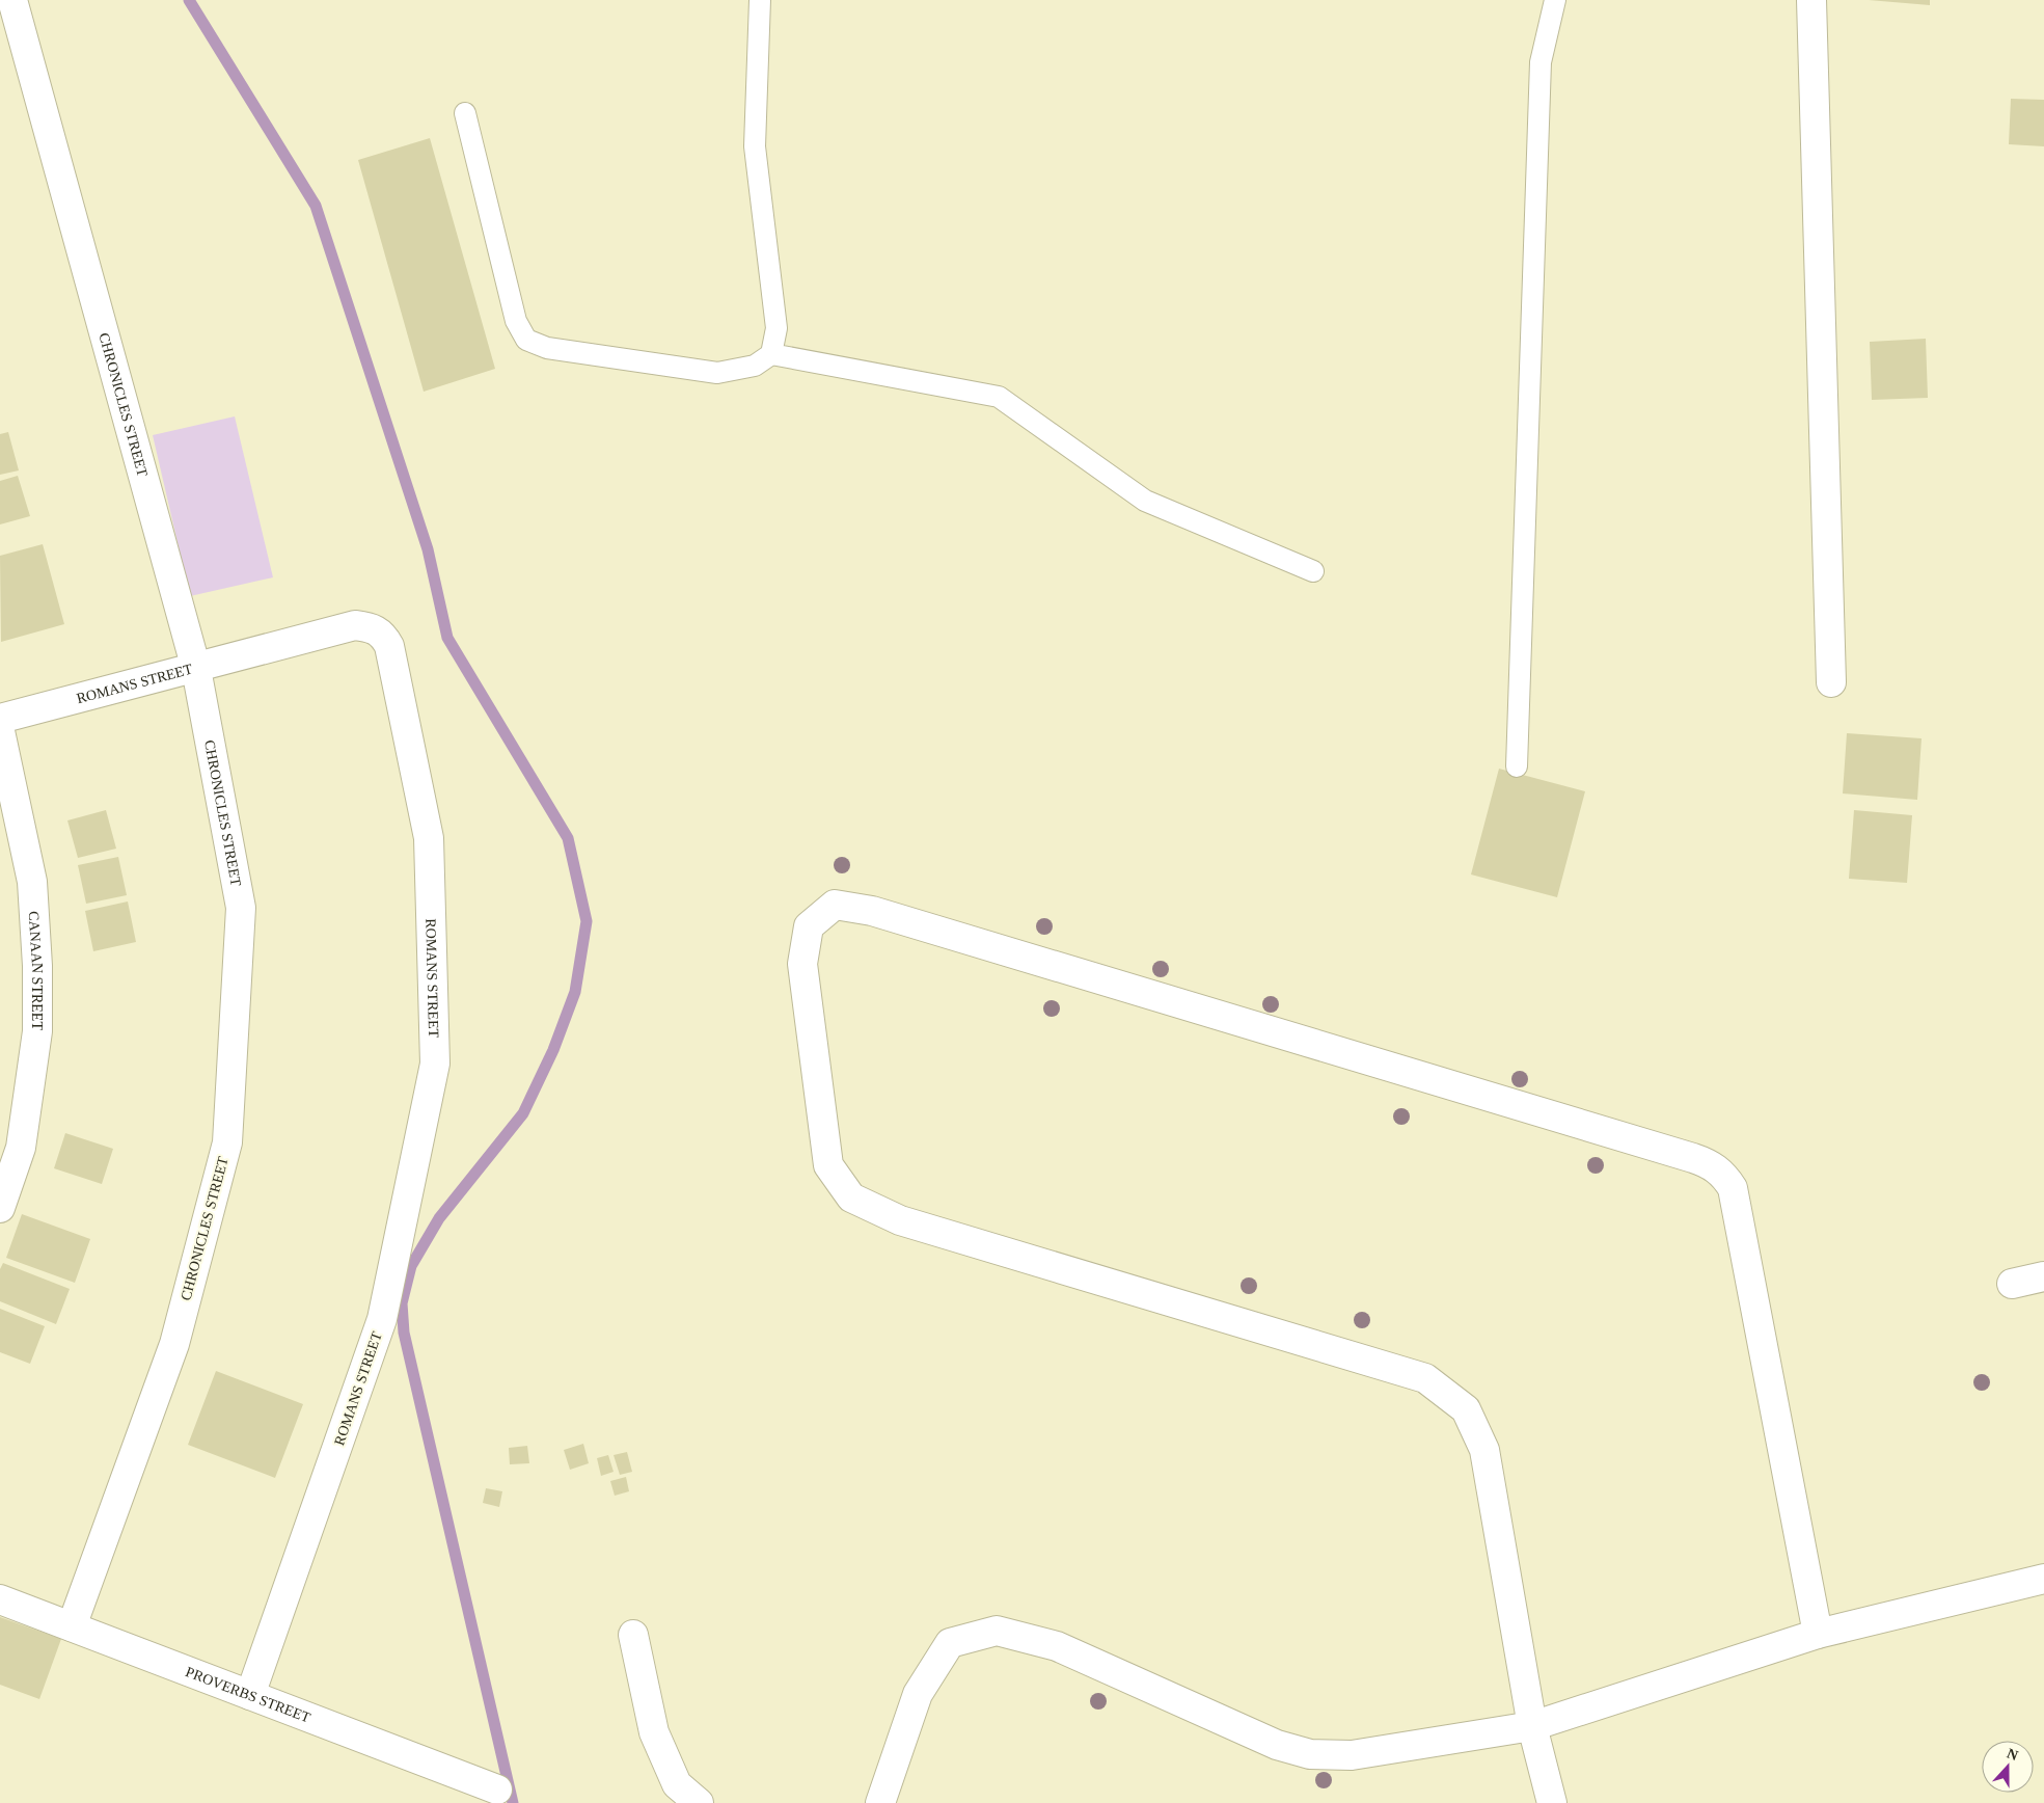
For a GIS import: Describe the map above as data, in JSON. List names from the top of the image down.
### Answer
{
  "streets": {
    "street": [
      "CHRONICLES STREET",
      "ROMANS STREET",
      "CANAAN STREET",
      "PROVERBS STREET"
    ]
  },
  "crossings": [
    ["CHRONICLES STREET", "ROMANS STREET"],
    ["CHRONICLES STREET", "PROVERBS STREET"],
    ["ROMANS STREET", "PROVERBS STREET"]
  ],
  "north": "top"
}
